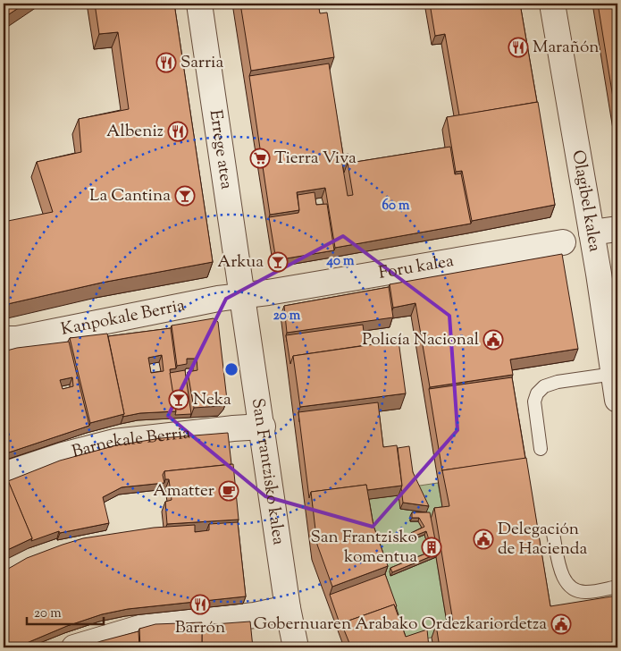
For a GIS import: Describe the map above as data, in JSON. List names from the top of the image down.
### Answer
{
  "streets": {
    "street": [
      "Errege atea",
      "Olagibel kalea",
      "Foru kalea",
      "Kanpokale Berria",
      "Barnekale Berria",
      "San Frantzisko kalea"
    ]
  },
  "crossings": [
    ["Errege atea", "Foru kalea"],
    ["Errege atea", "Kanpokale Berria"],
    ["Errege atea", "San Frantzisko kalea"],
    ["Foru kalea", "Kanpokale Berria"],
    ["Foru kalea", "San Frantzisko kalea"],
    ["Kanpokale Berria", "San Frantzisko kalea"],
    ["Barnekale Berria", "San Frantzisko kalea"]
  ],
  "places": {
    "restaurant": [
      "Marañón",
      "Sarria",
      "Albeniz",
      "Barrón"
    ],
    "supermarket": ["Tierra Viva"],
    "bar": ["La Cantina", "Arkua", "Neka"],
    "public building": ["Policía Nacional", "Delegación de Hacienda", "Gobernuaren Arabako Ordezkariordetza"],
    "cafe": ["Amatter"],
    "building": ["San Frantzisko komentua"]
  },
  "scale_bar": "20 m",
  "rings": ["60 m", "40 m", "20 m"]
}
